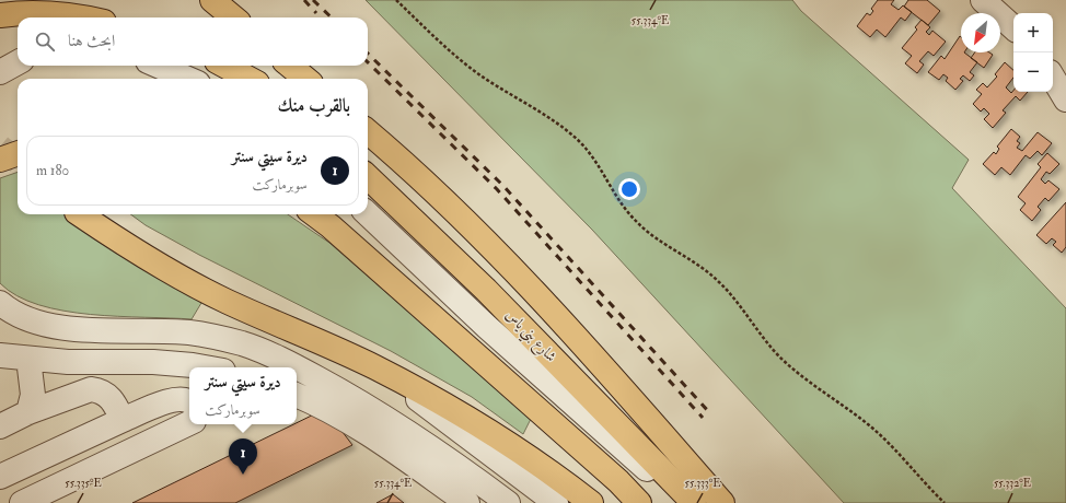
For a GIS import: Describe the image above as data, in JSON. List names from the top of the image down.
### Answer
{
  "streets": {
    "main road": ["شارع بني ياس"]
  },
  "north": "bottom left",
  "page": {
    "map_buttons": ["+", "−"],
    "search": "ابحث هنا",
    "heading": "بالقرب منك",
    "list": [
      {
        "mark": "1",
        "name": "ديرة سيتي سنتر",
        "note": "سوبرماركت",
        "value": "180 m"
      }
    ],
    "popup": ["ديرة سيتي سنتر", "سوبرماركت"],
    "pins": "1"
  },
  "coordinates": [
    "55.334°E",
    "55.335°E",
    "55.333°E",
    "55.332°E"
  ]
}
